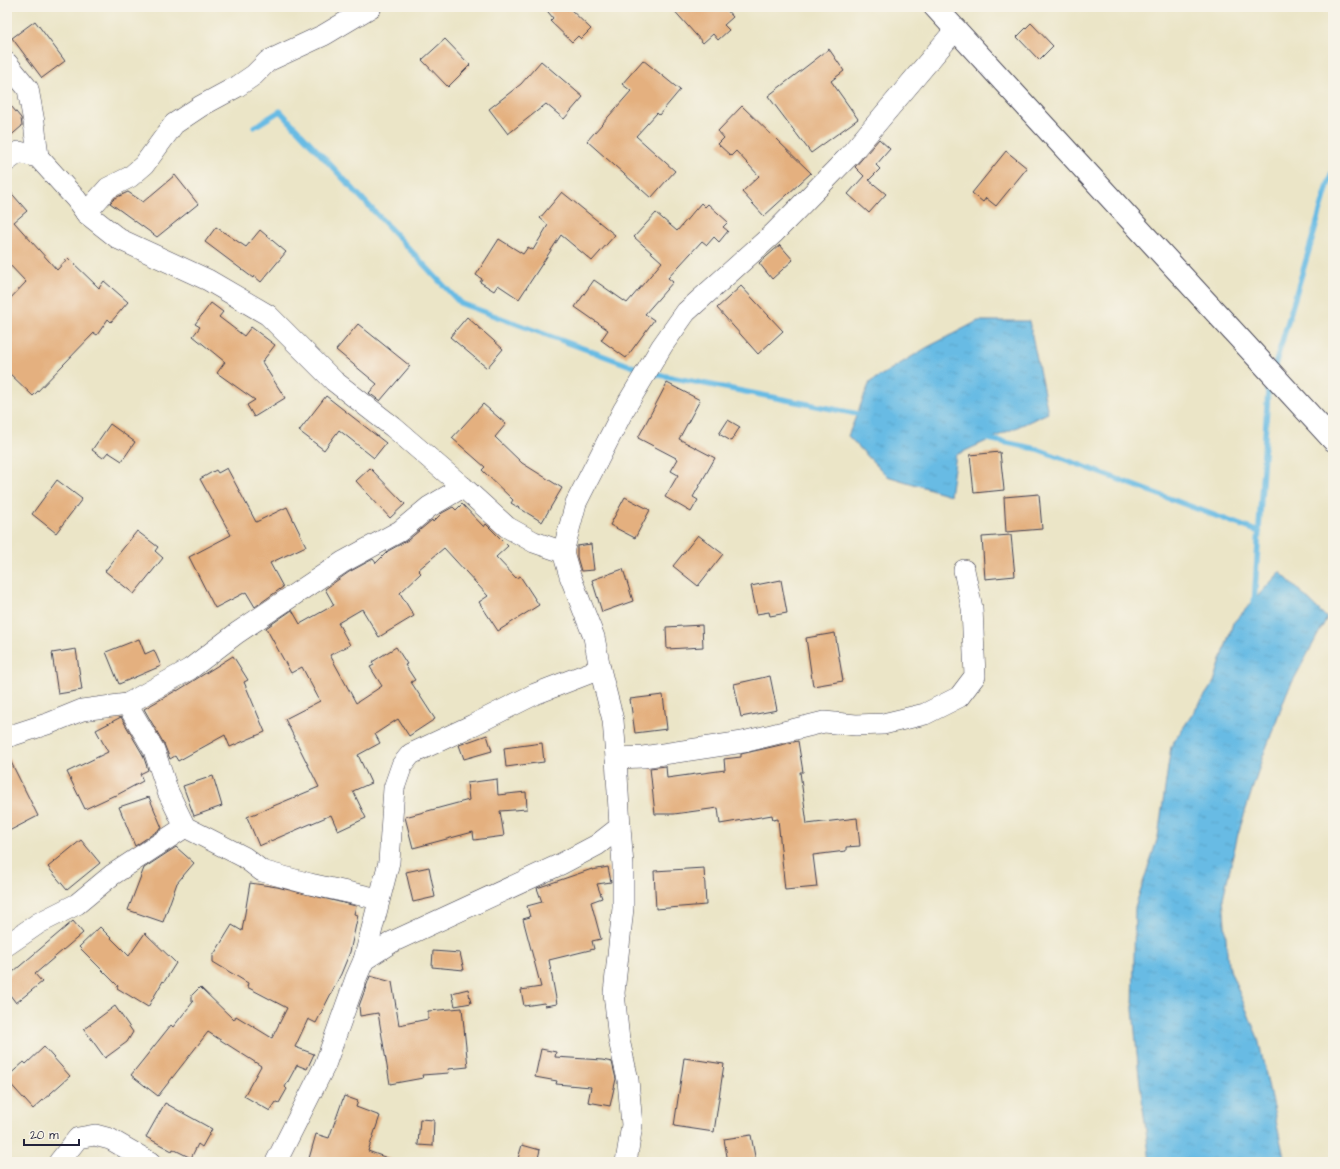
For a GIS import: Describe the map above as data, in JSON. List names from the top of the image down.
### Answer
{
  "scale_bar": "20 m"
}
